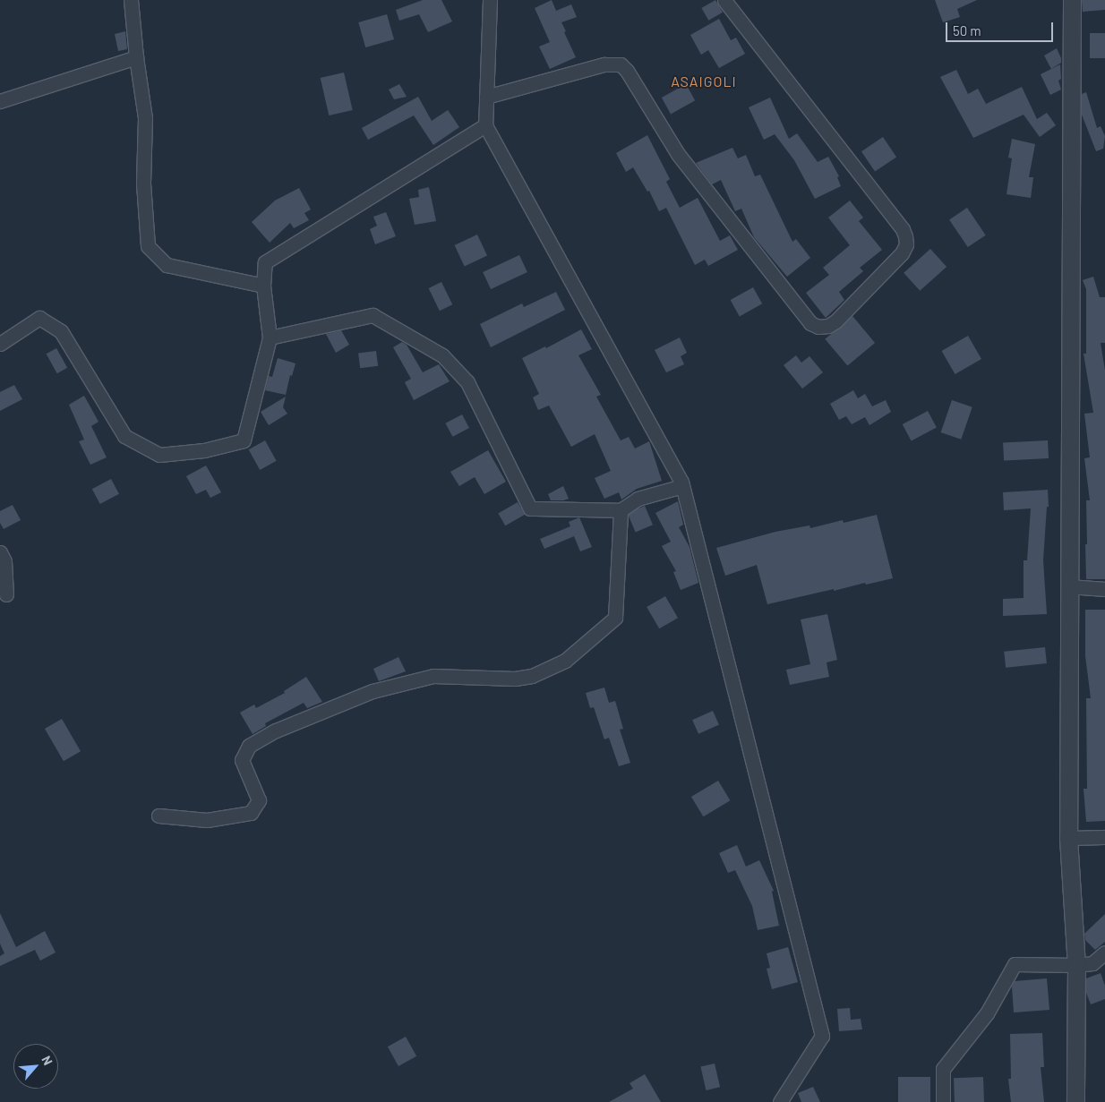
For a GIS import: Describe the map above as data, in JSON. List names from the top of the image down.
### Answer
{
  "districts": ["ASAIGOLI"],
  "scale_bar": "50 m",
  "north": "top right"
}
